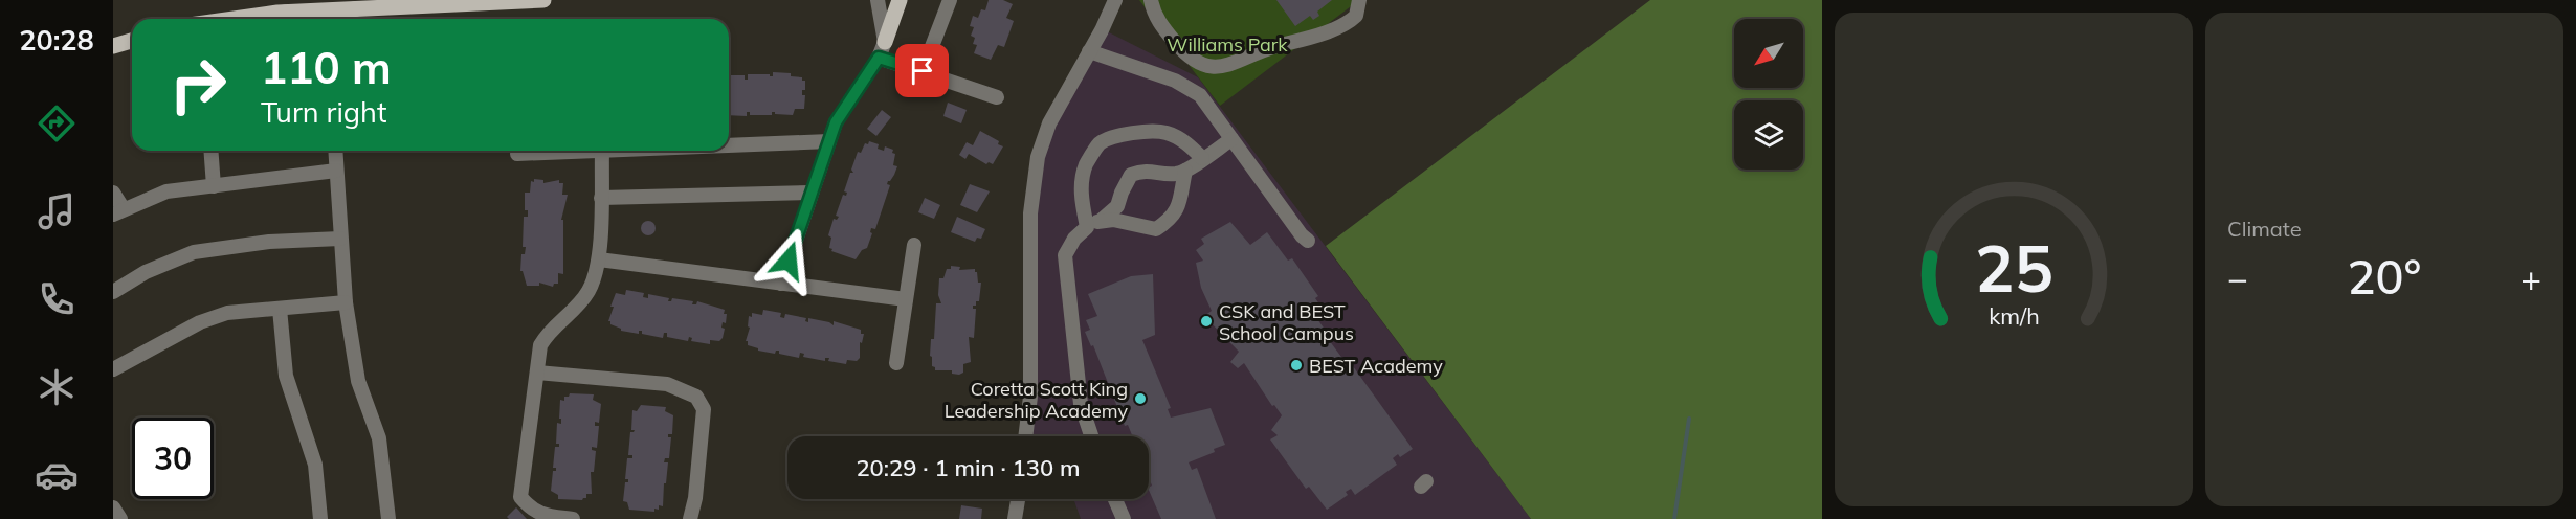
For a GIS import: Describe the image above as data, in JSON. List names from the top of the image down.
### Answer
{
  "parks": ["Williams Park"],
  "places": ["CSK and BEST School Campus", "BEST Academy", "Coretta Scott King Leadership Academy"],
  "north": "bottom left",
  "page": {
    "tabs": "20:28",
    "tile": "Climate",
    "turn": ["110 m", "Turn right"],
    "heat": ["−", "20°", "+"],
    "limit": "30",
    "trip": "20:29 · 1 min · 130 m",
    "gauge": ["25", "km/h"]
  }
}
